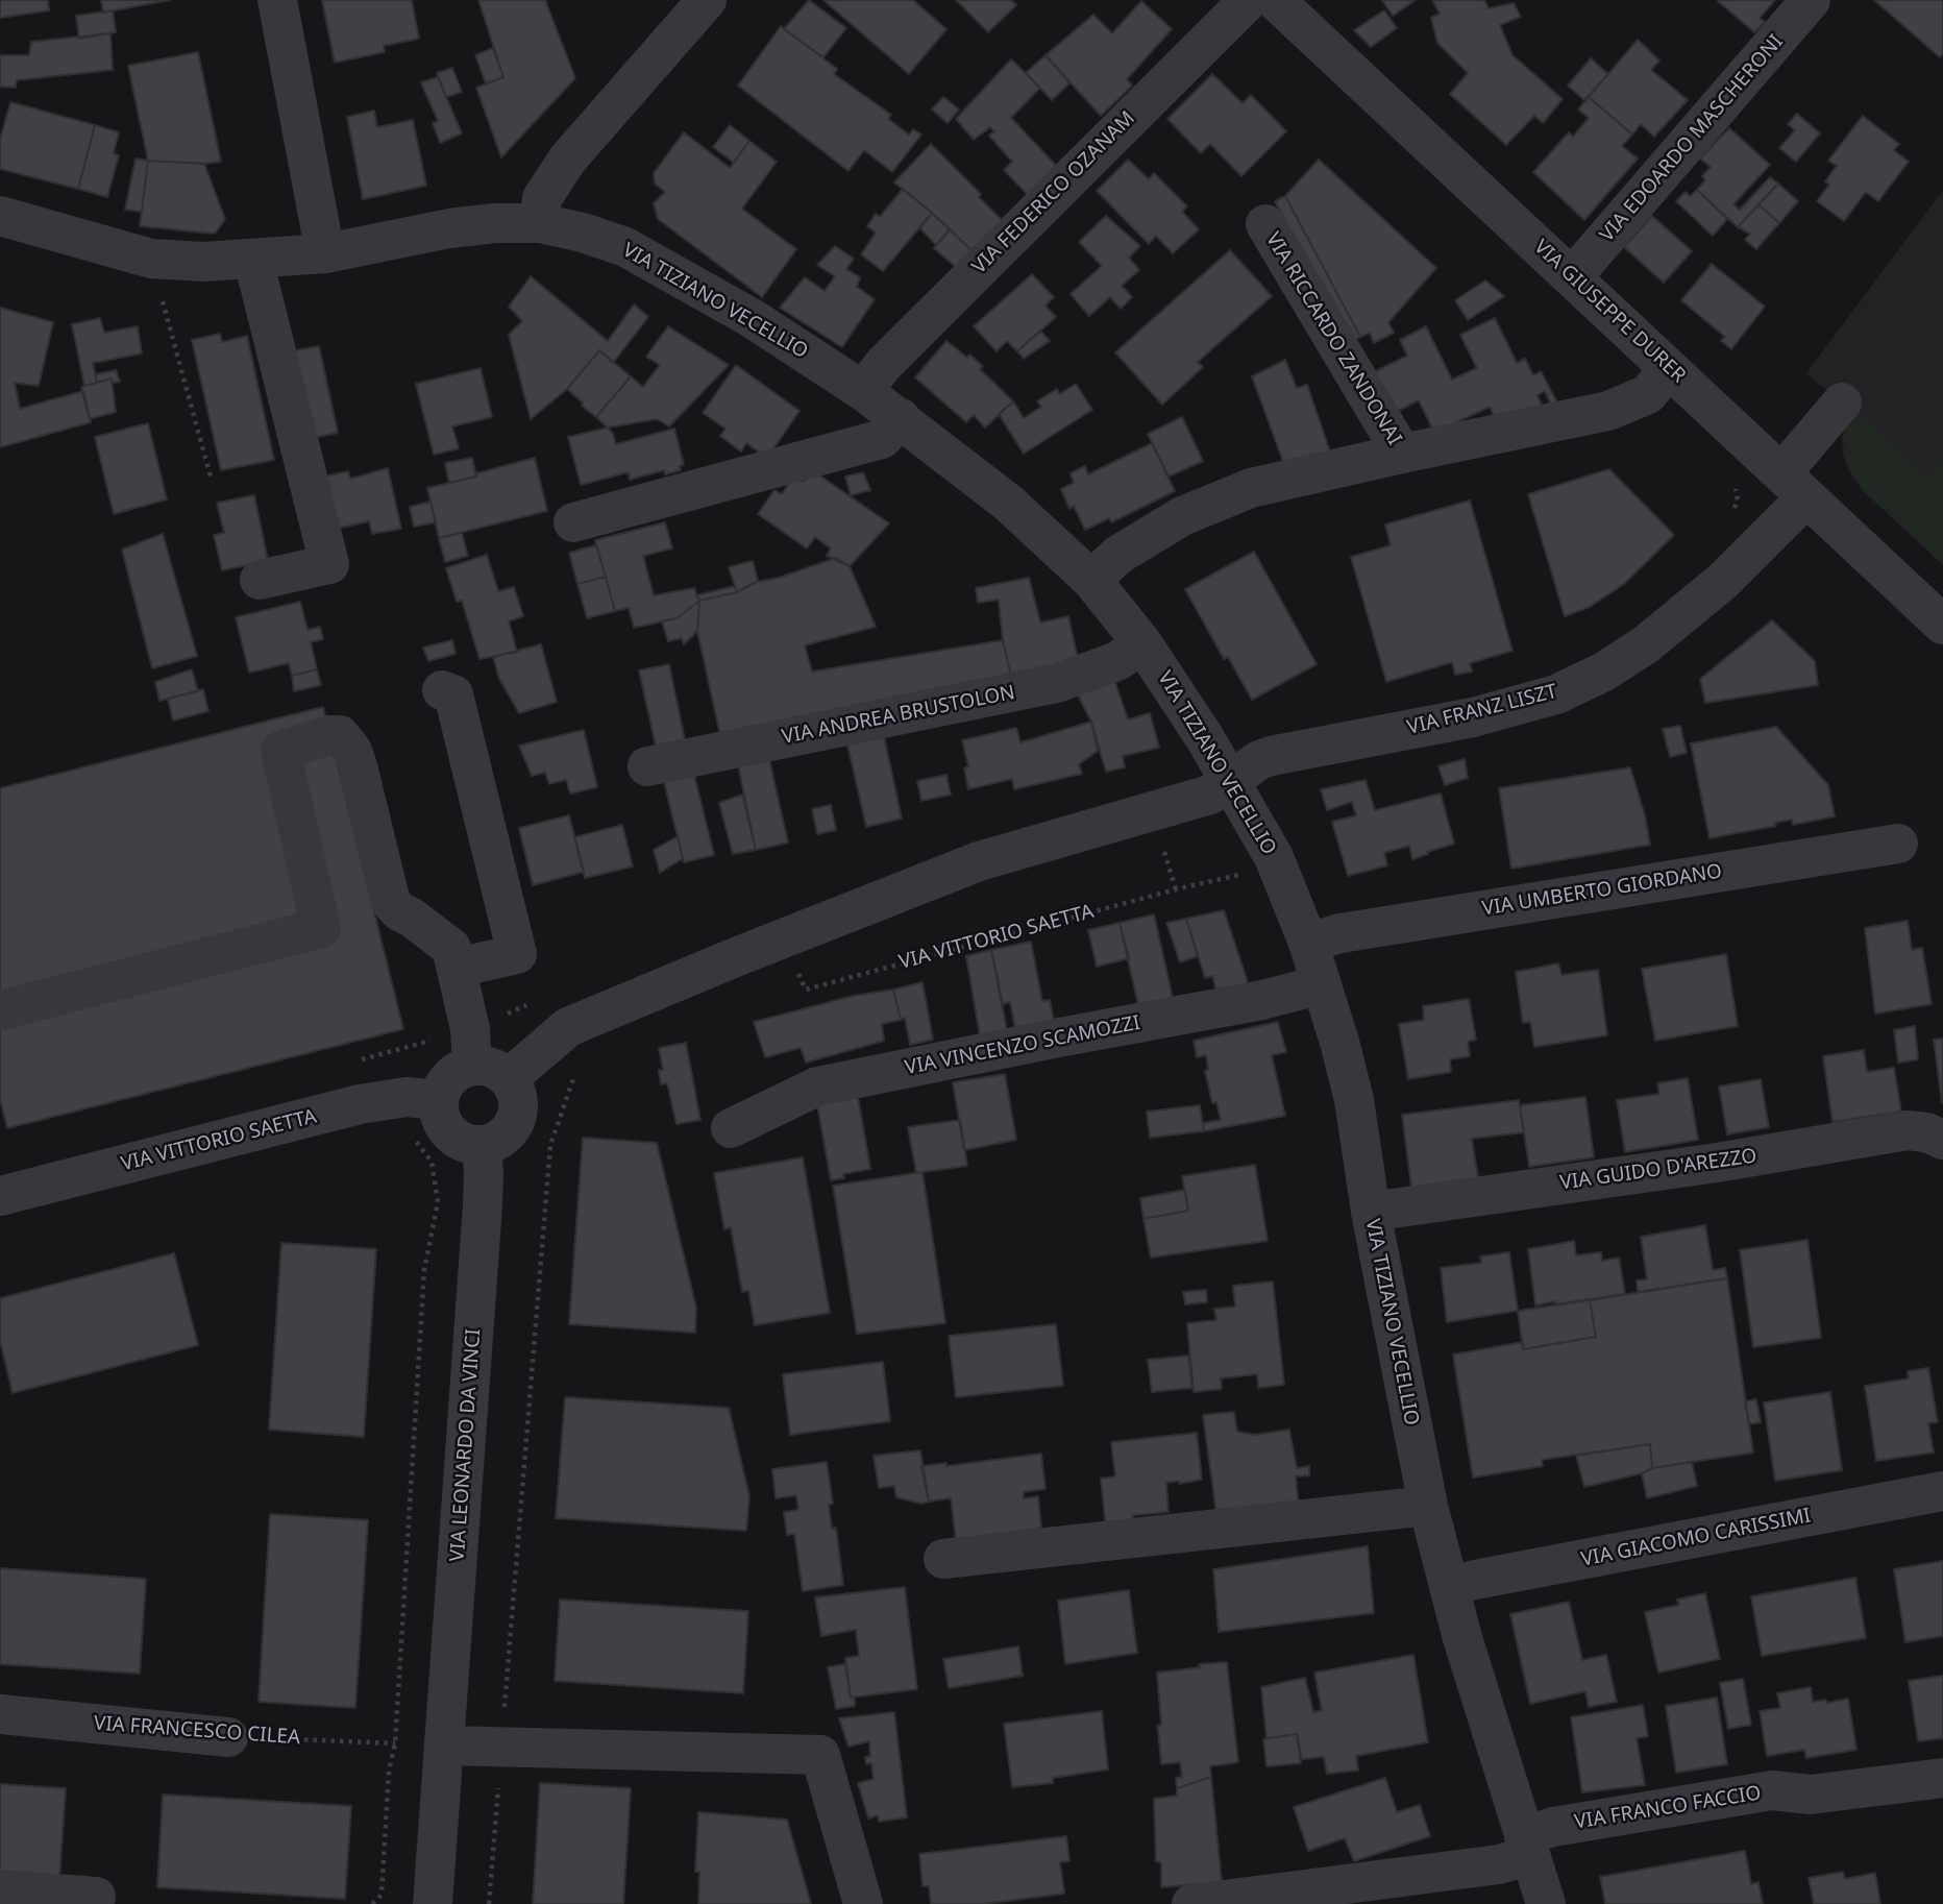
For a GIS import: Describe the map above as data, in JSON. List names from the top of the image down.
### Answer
{
  "streets": {
    "street": [
      "VIA EDOARDO MASCHERONI",
      "VIA FEDERICO OZANAM",
      "VIA TIZIANO VECELLIO",
      "VIA GIUSEPPE DURER",
      "VIA RICCARDO ZANDONAI",
      "VIA FRANZ LISZT",
      "VIA ANDREA BRUSTOLON",
      "VIA UMBERTO GIORDANO",
      "VIA VITTORIO SAETTA",
      "VIA VINCENZO SCAMOZZI",
      "VIA GUIDO D'AREZZO",
      "VIA LEONARDO DA VINCI",
      "VIA GIACOMO CARISSIMI",
      "VIA FRANCESCO CILEA",
      "VIA FRANCO FACCIO"
    ]
  },
  "crossings": [
    ["VIA EDOARDO MASCHERONI", "VIA GIUSEPPE DURER"],
    ["VIA FEDERICO OZANAM", "VIA TIZIANO VECELLIO"],
    ["VIA TIZIANO VECELLIO", "VIA RICCARDO ZANDONAI"],
    ["VIA TIZIANO VECELLIO", "VIA FRANZ LISZT"],
    ["VIA TIZIANO VECELLIO", "VIA ANDREA BRUSTOLON"],
    ["VIA TIZIANO VECELLIO", "VIA UMBERTO GIORDANO"],
    ["VIA TIZIANO VECELLIO", "VIA VINCENZO SCAMOZZI"],
    ["VIA TIZIANO VECELLIO", "VIA GUIDO D'AREZZO"],
    ["VIA TIZIANO VECELLIO", "VIA GIACOMO CARISSIMI"],
    ["VIA TIZIANO VECELLIO", "VIA FRANCO FACCIO"],
    ["VIA GIUSEPPE DURER", "VIA RICCARDO ZANDONAI"],
    ["VIA GIUSEPPE DURER", "VIA FRANZ LISZT"],
    ["VIA VITTORIO SAETTA", "VIA LEONARDO DA VINCI"]
  ]
}
